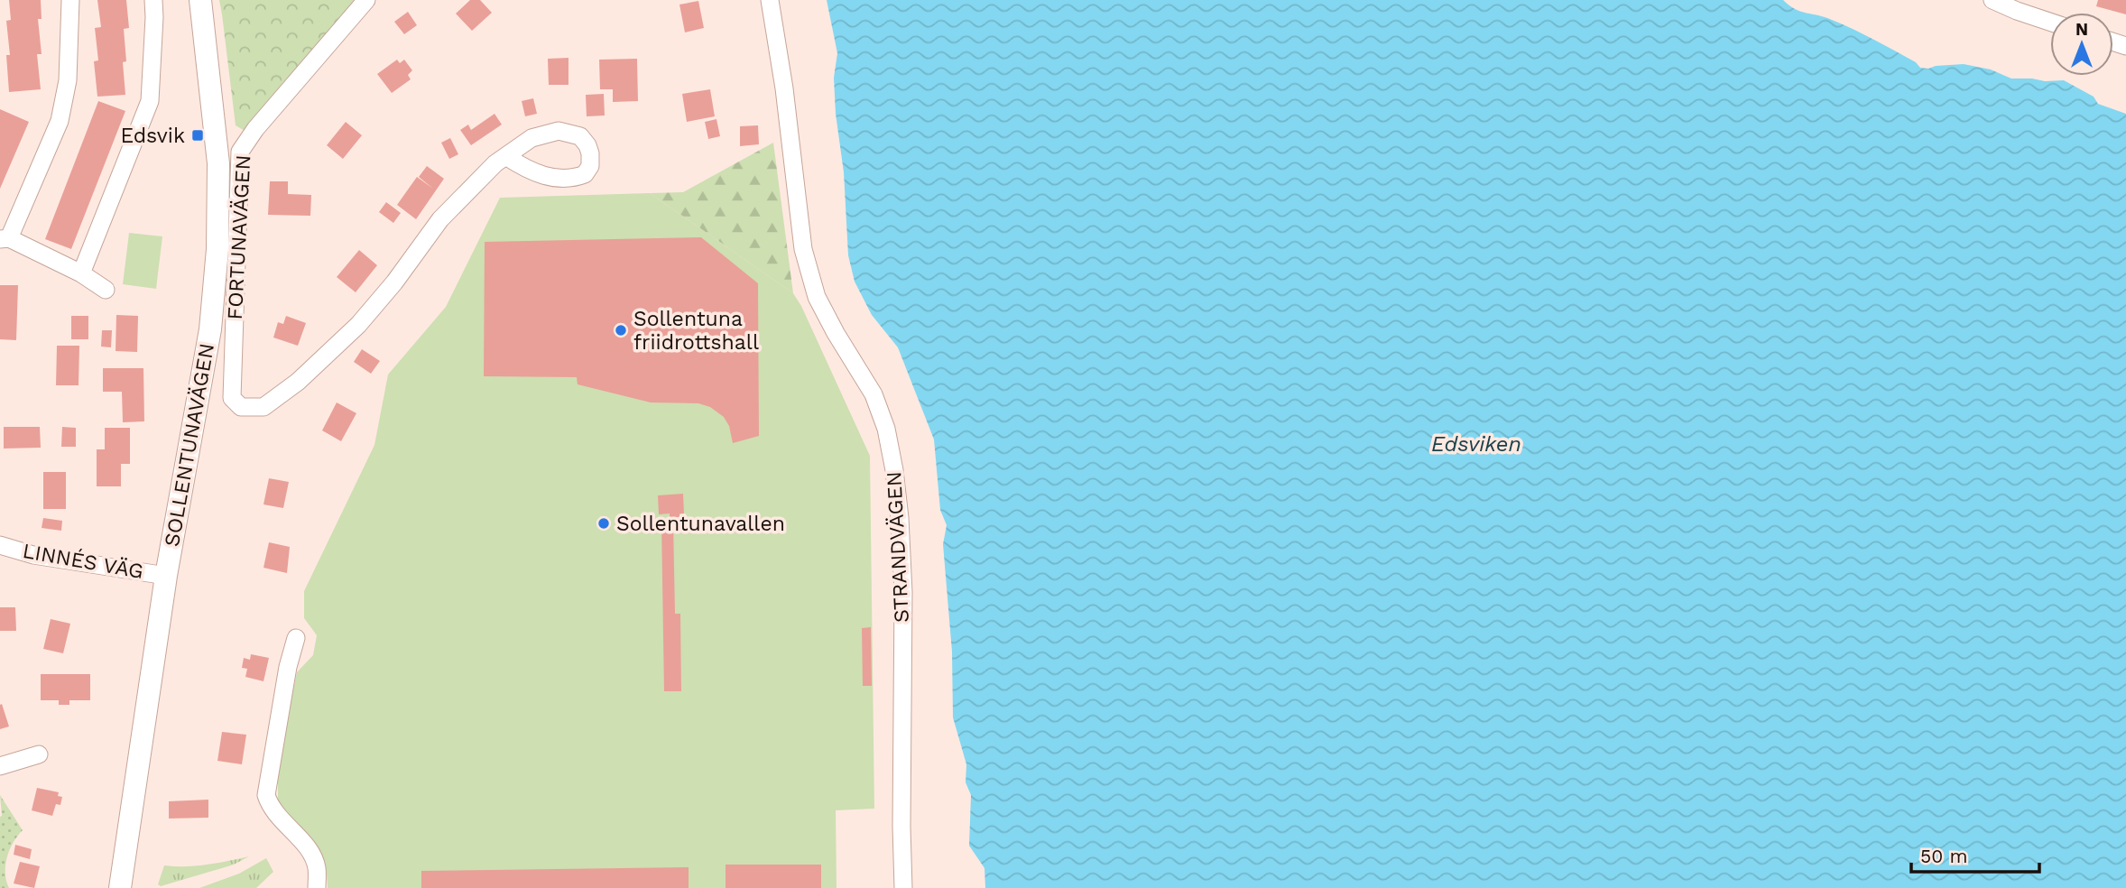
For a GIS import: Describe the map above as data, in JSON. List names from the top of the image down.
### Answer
{
  "streets": {
    "street": [
      "FORTUNAVÄGEN",
      "SOLLENTUNAVÄGEN",
      "STRANDVÄGEN",
      "LINNÉS VÄG"
    ]
  },
  "crossings": [
    ["SOLLENTUNAVÄGEN", "LINNÉS VÄG"]
  ],
  "water": ["Edsviken"],
  "places": {
    "transit": ["Edsvik"],
    "other": ["Sollentuna friidrottshall", "Sollentunavallen"]
  },
  "scale_bar": "50 m",
  "north": "top"
}
